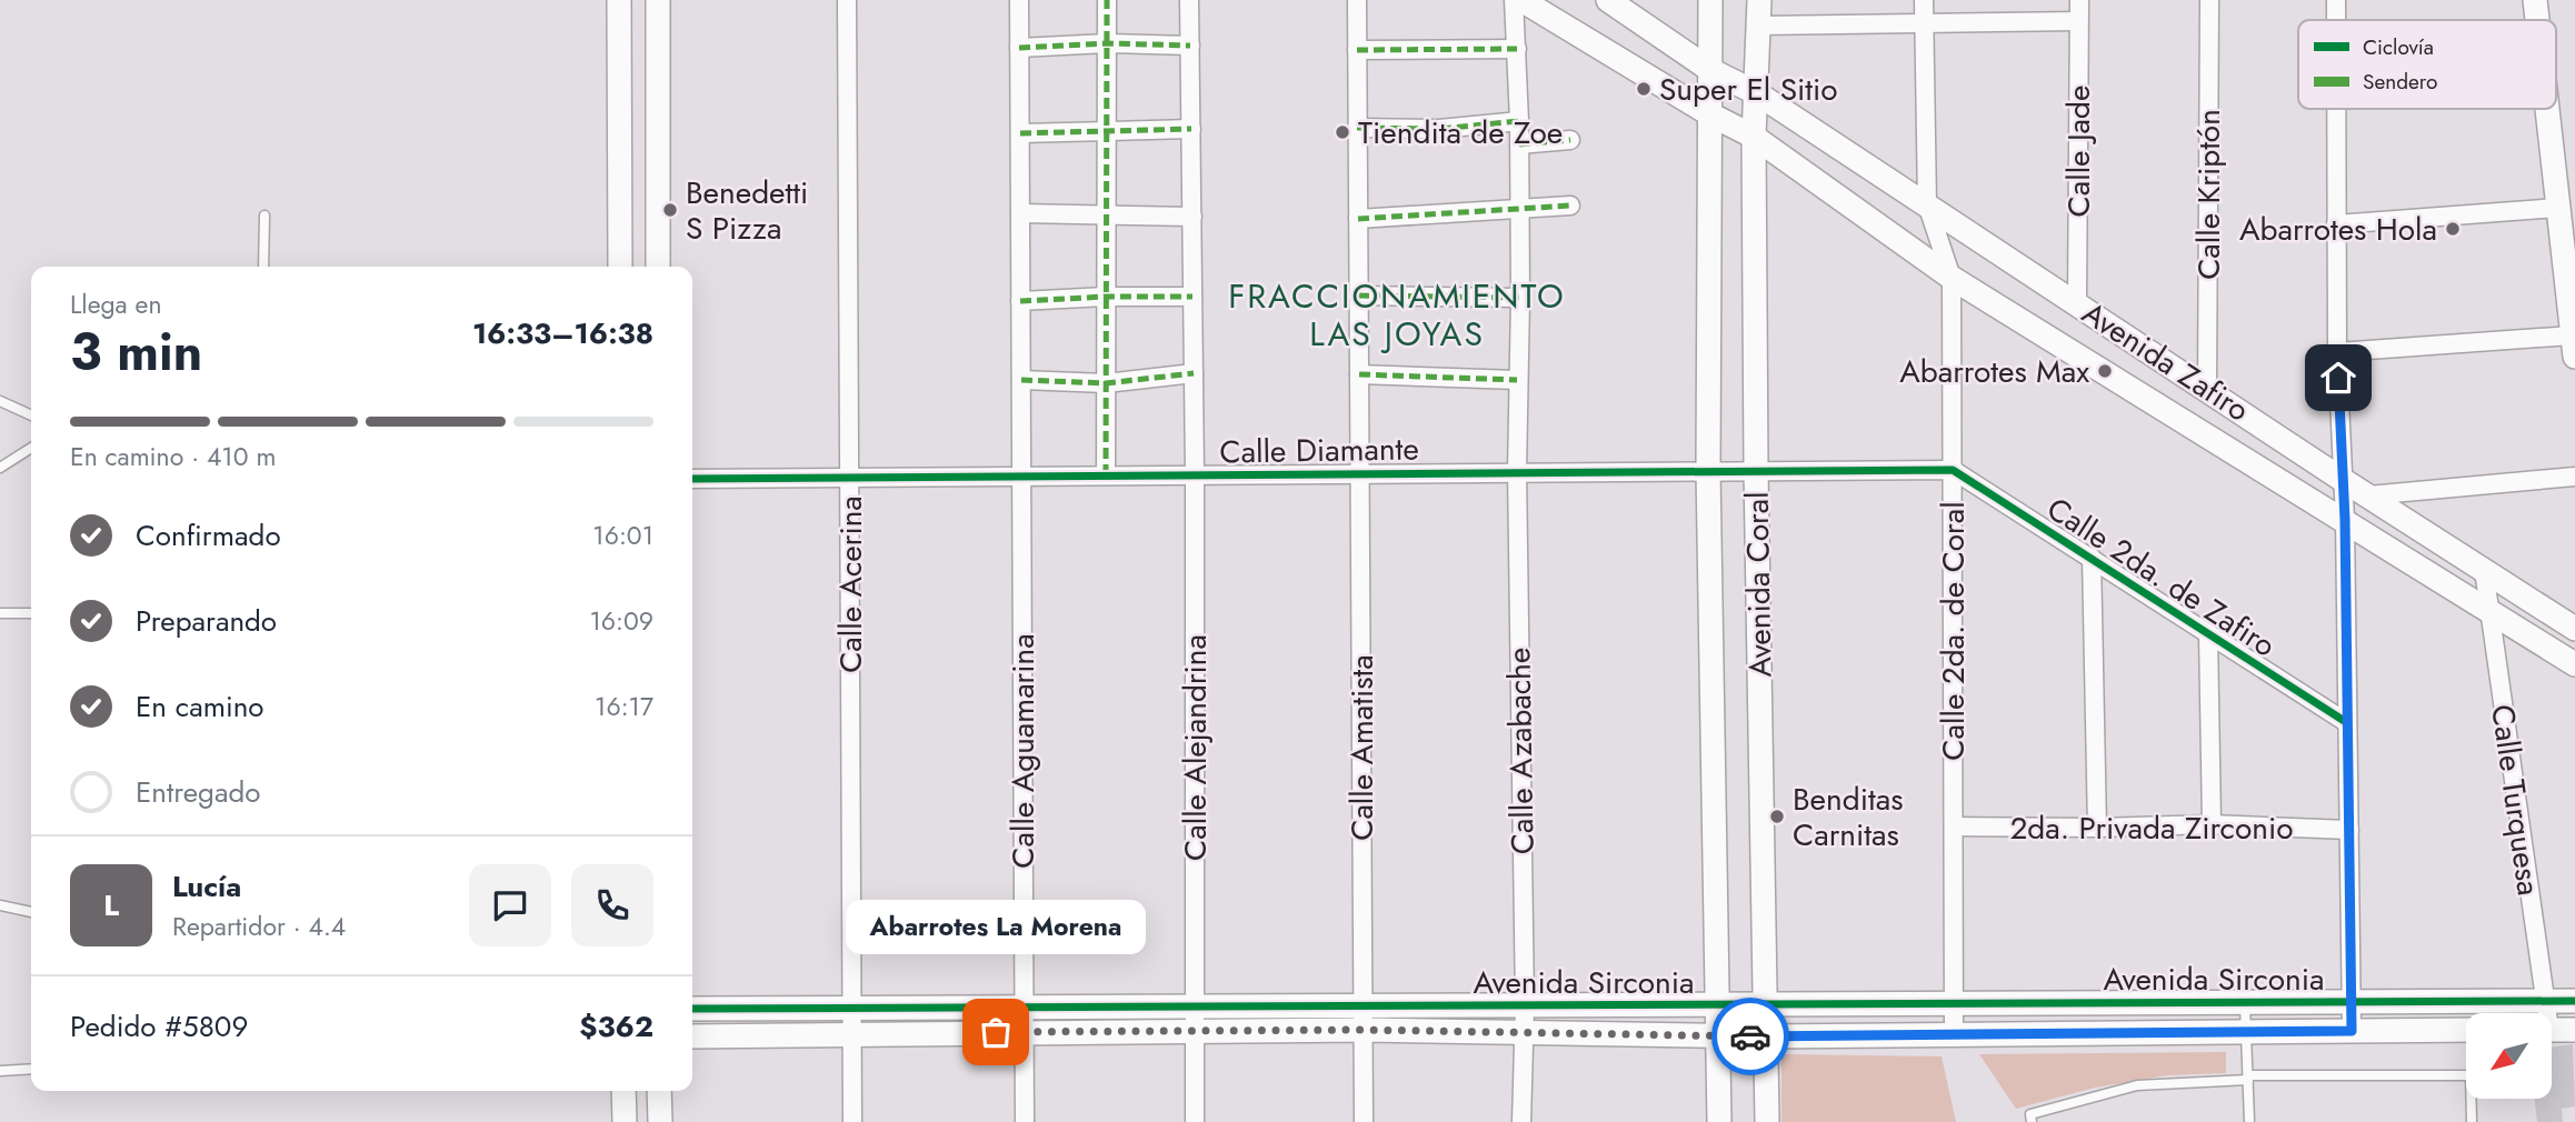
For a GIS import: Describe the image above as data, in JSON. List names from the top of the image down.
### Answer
{
  "streets": {
    "street": [
      "Calle Jade",
      "Calle Kriptón",
      "Avenida Zafiro",
      "Calle Diamante",
      "Calle 2da. de Zafiro",
      "Calle Acerina",
      "Avenida Coral",
      "Calle 2da. de Coral",
      "Calle Alejandrina",
      "Calle Amatista",
      "Calle Aguamarina",
      "Calle Azabache",
      "Calle Turquesa",
      "2da. Privada Zirconio",
      "Avenida Sirconia"
    ]
  },
  "crossings": [
    ["Calle Jade", "Avenida Zafiro"],
    ["Calle Kriptón", "Avenida Zafiro"],
    ["Avenida Zafiro", "Avenida Coral"],
    ["Avenida Zafiro", "Calle 2da. de Coral"],
    ["Avenida Zafiro", "Calle Turquesa"],
    ["Calle Diamante", "Calle 2da. de Zafiro"],
    ["Calle Diamante", "Calle Acerina"],
    ["Calle Diamante", "Avenida Coral"],
    ["Calle Diamante", "Calle 2da. de Coral"],
    ["Calle Diamante", "Calle Alejandrina"],
    ["Calle Diamante", "Calle Amatista"],
    ["Calle Diamante", "Calle Aguamarina"],
    ["Calle Diamante", "Calle Azabache"],
    ["Calle 2da. de Zafiro", "Calle 2da. de Coral"],
    ["Calle Acerina", "Avenida Sirconia"],
    ["Avenida Coral", "Avenida Sirconia"],
    ["Calle 2da. de Coral", "2da. Privada Zirconio"],
    ["Calle 2da. de Coral", "Avenida Sirconia"],
    ["Calle Alejandrina", "Avenida Sirconia"],
    ["Calle Amatista", "Avenida Sirconia"],
    ["Calle Aguamarina", "Avenida Sirconia"],
    ["Calle Azabache", "Avenida Sirconia"],
    ["Calle Turquesa", "Avenida Sirconia"]
  ],
  "districts": ["FRACCIONAMIENTO LAS JOYAS"],
  "places": [
    "Super El Sitio",
    "Tiendita de Zoe",
    "Benedetti S Pizza",
    "Abarrotes Hola",
    "Abarrotes Max",
    "Benditas Carnitas",
    "Abarrotes La Morena"
  ],
  "legend": ["Ciclovía", "Sendero"],
  "north": "bottom left",
  "page": {
    "heading": ["3 min", "Llega en", "16:33–16:38"],
    "panel": [
      "Lucía",
      "Repartidor · 4.4",
      "Pedido #5809",
      "$362"
    ],
    "bar": "En camino · 410 m",
    "list": [
      ["Confirmado", "16:01"],
      ["Preparando", "16:09"],
      ["En camino", "16:17"],
      "Entregado"
    ],
    "round": "L",
    "bubble": "Abarrotes La Morena"
  }
}
